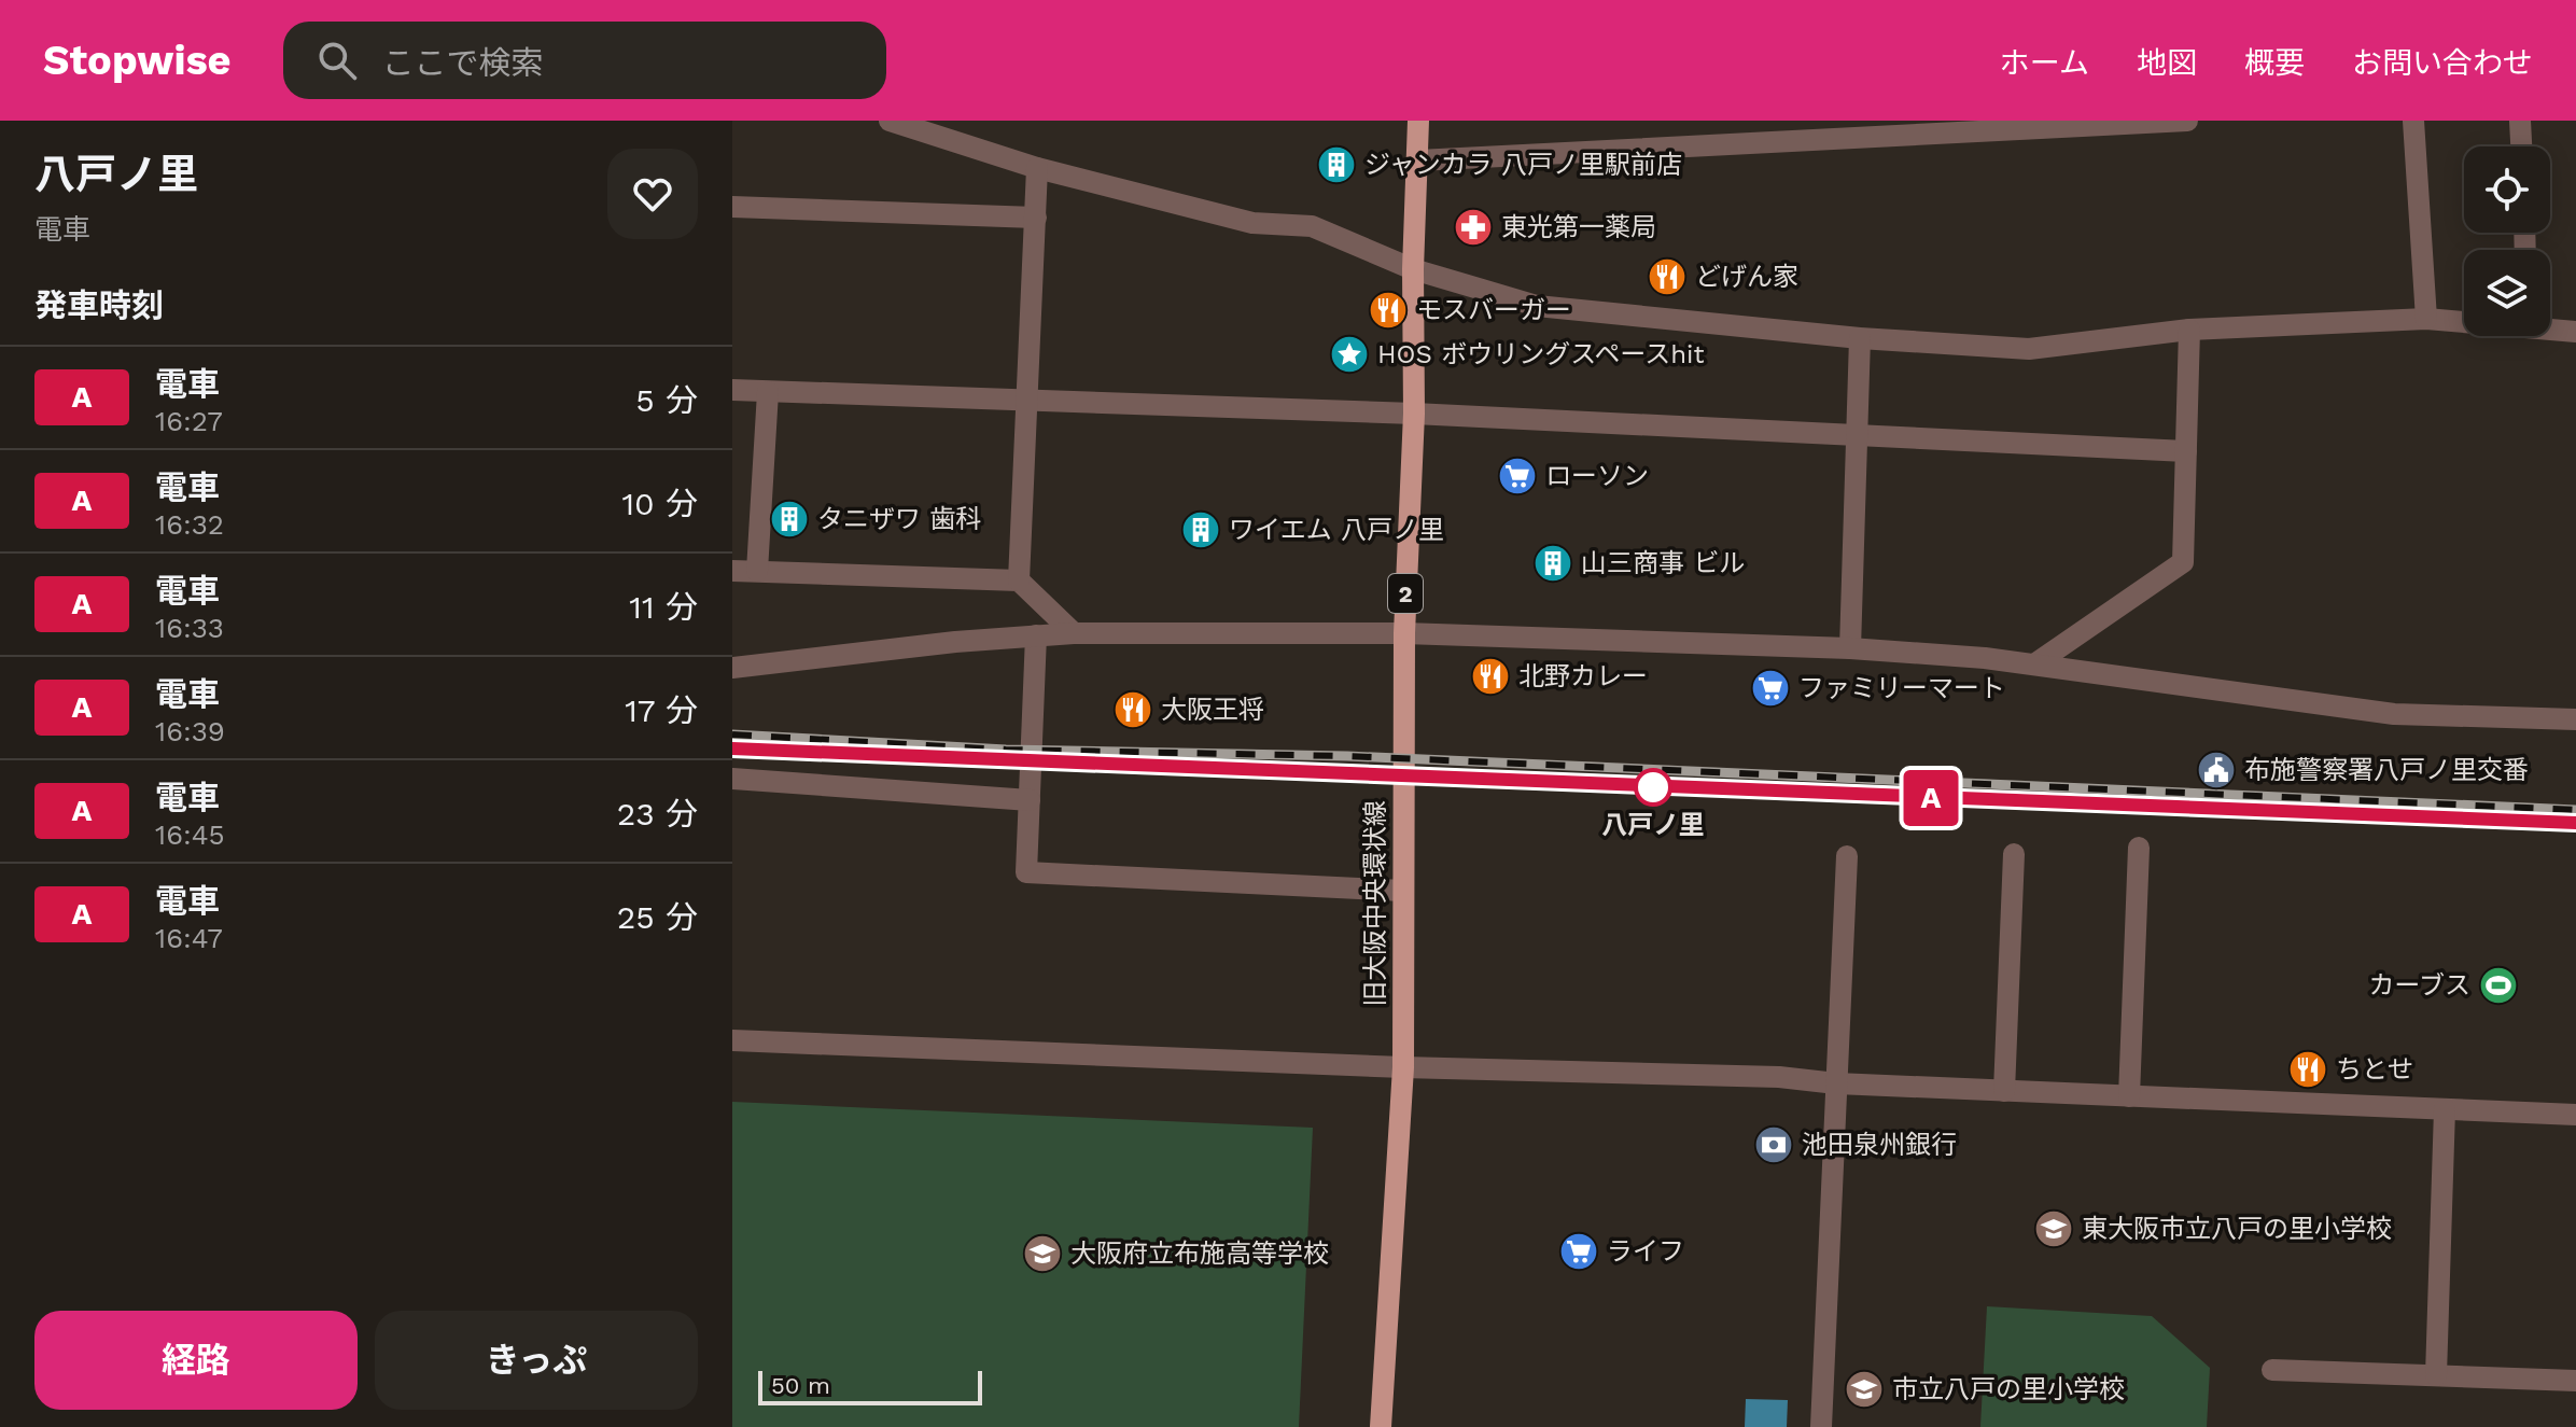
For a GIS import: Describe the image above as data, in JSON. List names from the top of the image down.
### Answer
{
  "streets": {
    "main road": ["2", "旧大阪中央環状線"]
  },
  "places": {
    "building": [
      "ジャンカラ 八戸ノ里駅前店",
      "タニザワ 歯科",
      "ワイエム 八戸ノ里",
      "山三商事 ビル"
    ],
    "pharmacy": ["東光第一薬局"],
    "restaurant": [
      "どげん家",
      "モスバーガー",
      "北野カレー",
      "大阪王将",
      "ちとせ"
    ],
    "place": ["HOS ボウリングスペースhit"],
    "supermarket": ["ローソン", "ファミリーマート", "ライフ"],
    "public building": ["布施警察署八戸ノ里交番"],
    "other": ["八戸ノ里"],
    "sports": ["カーブス"],
    "bank": ["池田泉州銀行"],
    "school or university": ["東大阪市立八戸の里小学校", "大阪府立布施高等学校", "市立八戸の里小学校"]
  },
  "scale_bar": "50 m",
  "page": {
    "header": "Stopwise",
    "search": "ここで検索",
    "nav": [
      "ホーム",
      "地図",
      "概要",
      "お問い合わせ"
    ],
    "heading": [
      ["八戸ノ里", "電車"],
      "発車時刻"
    ],
    "on_map": "A",
    "list": [
      {
        "mark": "A",
        "name": "電車",
        "note": "16:27",
        "value": "5 分"
      },
      {
        "mark": "A",
        "name": "電車",
        "note": "16:32",
        "value": "10 分"
      },
      {
        "mark": "A",
        "name": "電車",
        "note": "16:33",
        "value": "11 分"
      },
      {
        "mark": "A",
        "name": "電車",
        "note": "16:39",
        "value": "17 分"
      },
      {
        "mark": "A",
        "name": "電車",
        "note": "16:45",
        "value": "23 分"
      },
      {
        "mark": "A",
        "name": "電車",
        "note": "16:47",
        "value": "25 分"
      }
    ],
    "buttons": ["経路", "きっぷ"],
    "scale": "50 m"
  }
}
